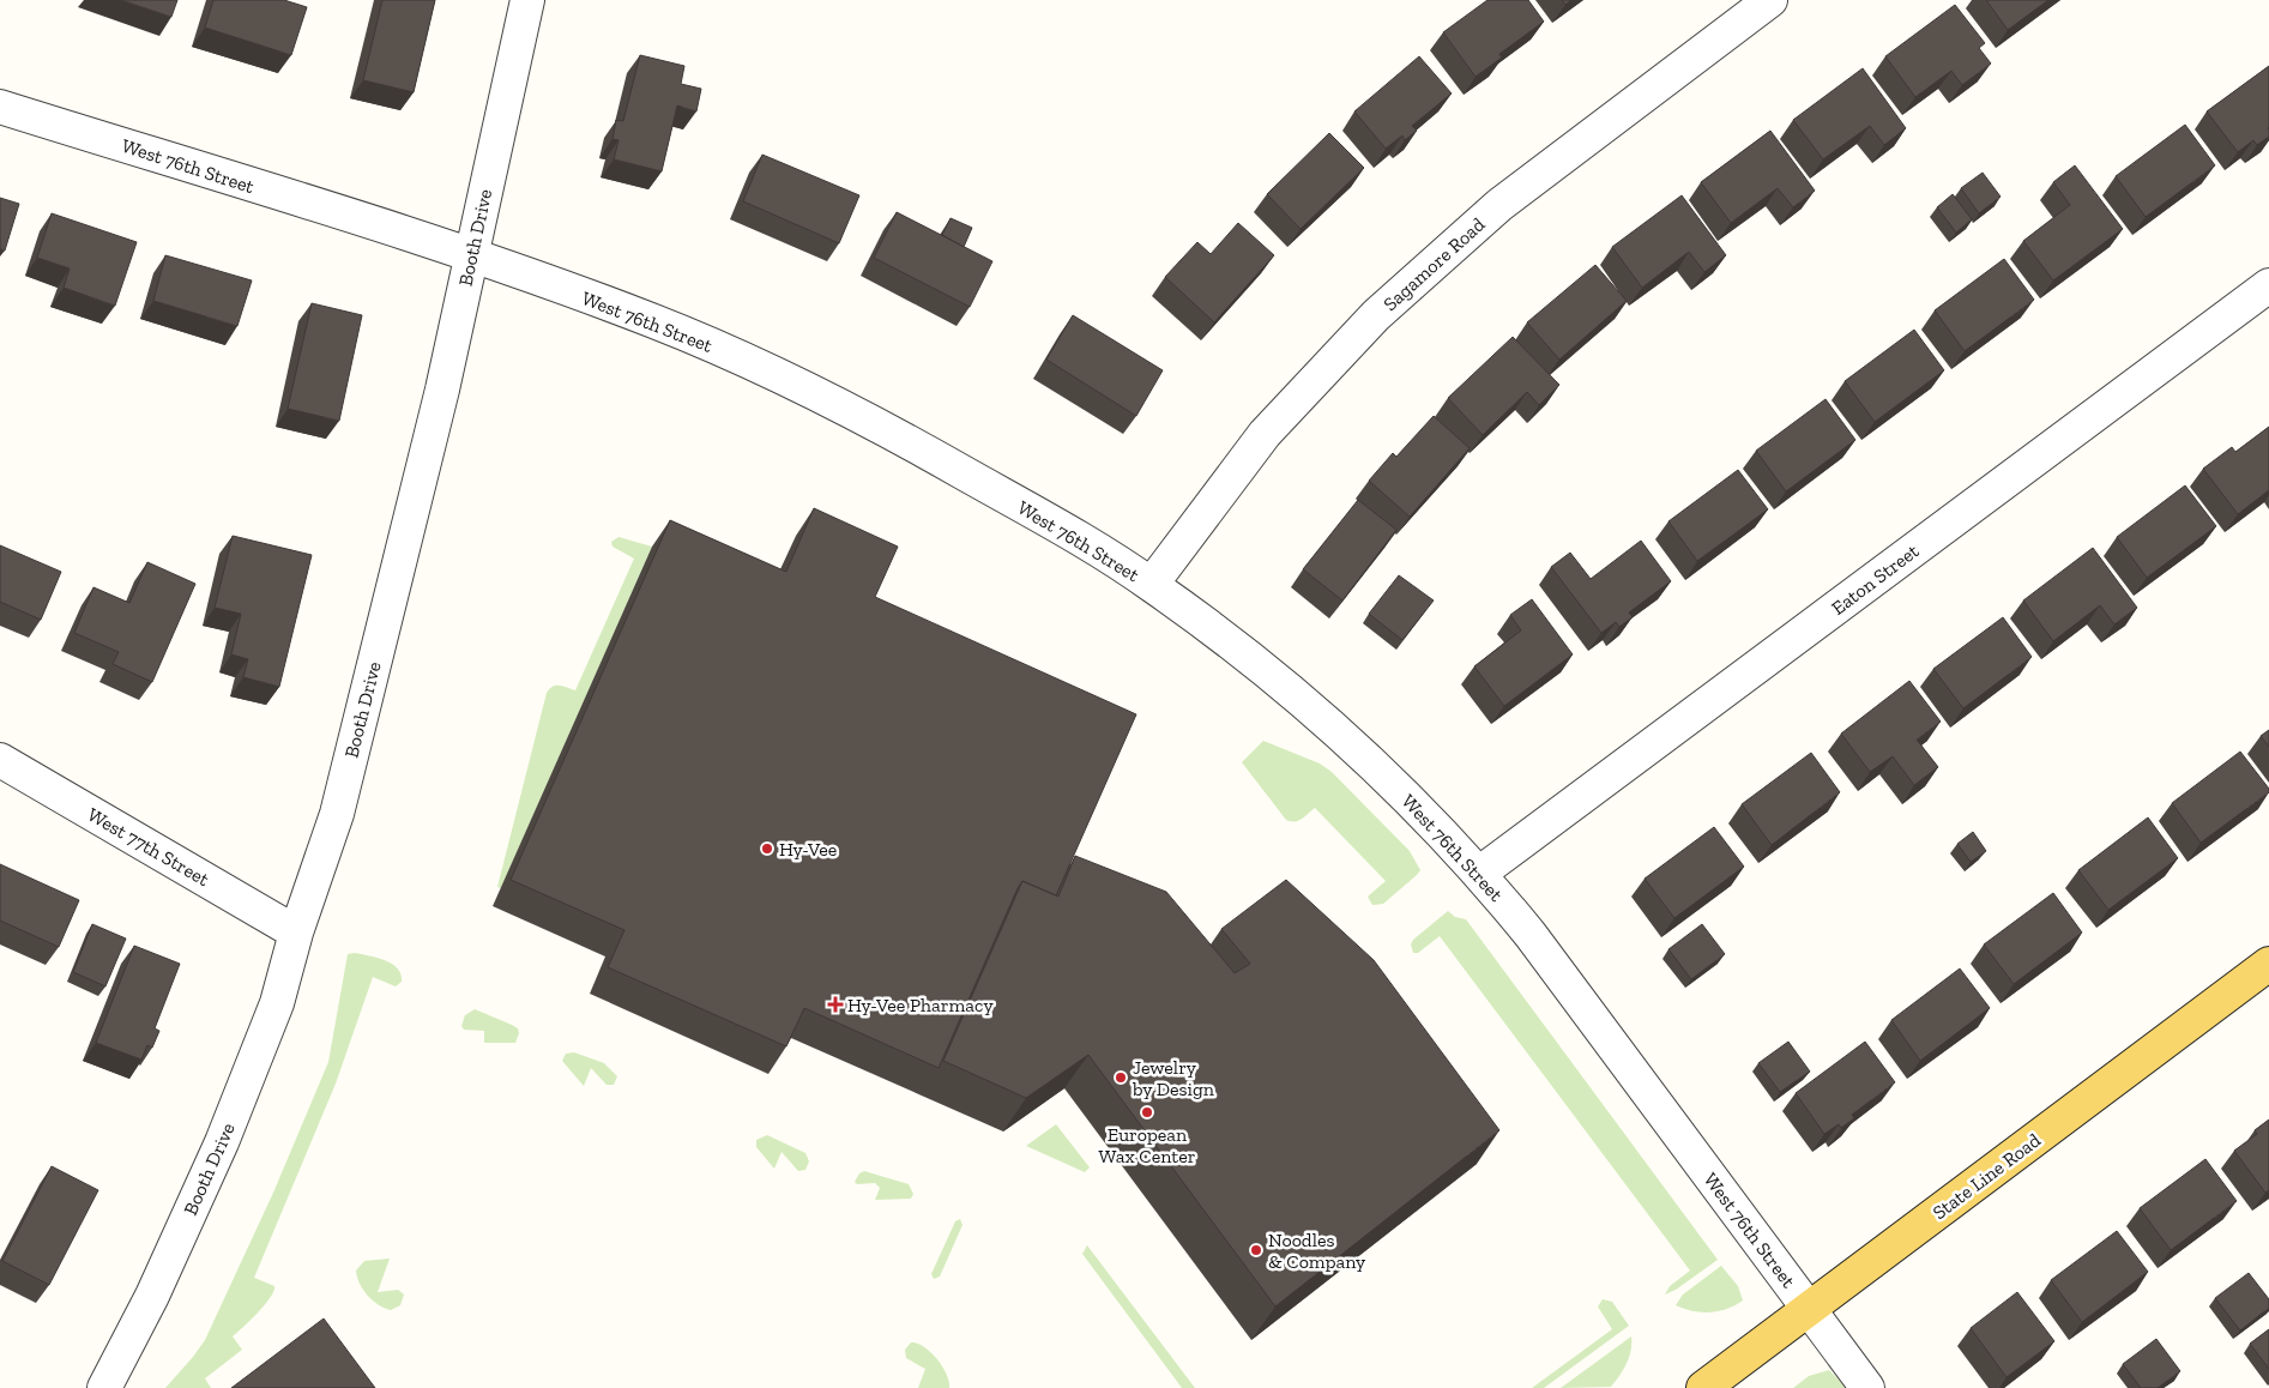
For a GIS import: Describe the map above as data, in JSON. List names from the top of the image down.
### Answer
{
  "streets": {
    "main road": ["State Line Road"],
    "street": [
      "West 76th Street",
      "Booth Drive",
      "Sagamore Road",
      "Eaton Street",
      "West 77th Street"
    ]
  },
  "crossings": [
    ["West 76th Street", "Booth Drive"],
    ["West 76th Street", "Sagamore Road"],
    ["West 76th Street", "Eaton Street"],
    ["West 76th Street", "State Line Road"],
    ["Booth Drive", "West 77th Street"]
  ],
  "places": {
    "other": [
      "Hy-Vee",
      "Jewelry by Design",
      "European Wax Center",
      "Noodles & Company"
    ],
    "health": ["Hy-Vee Pharmacy"]
  }
}
